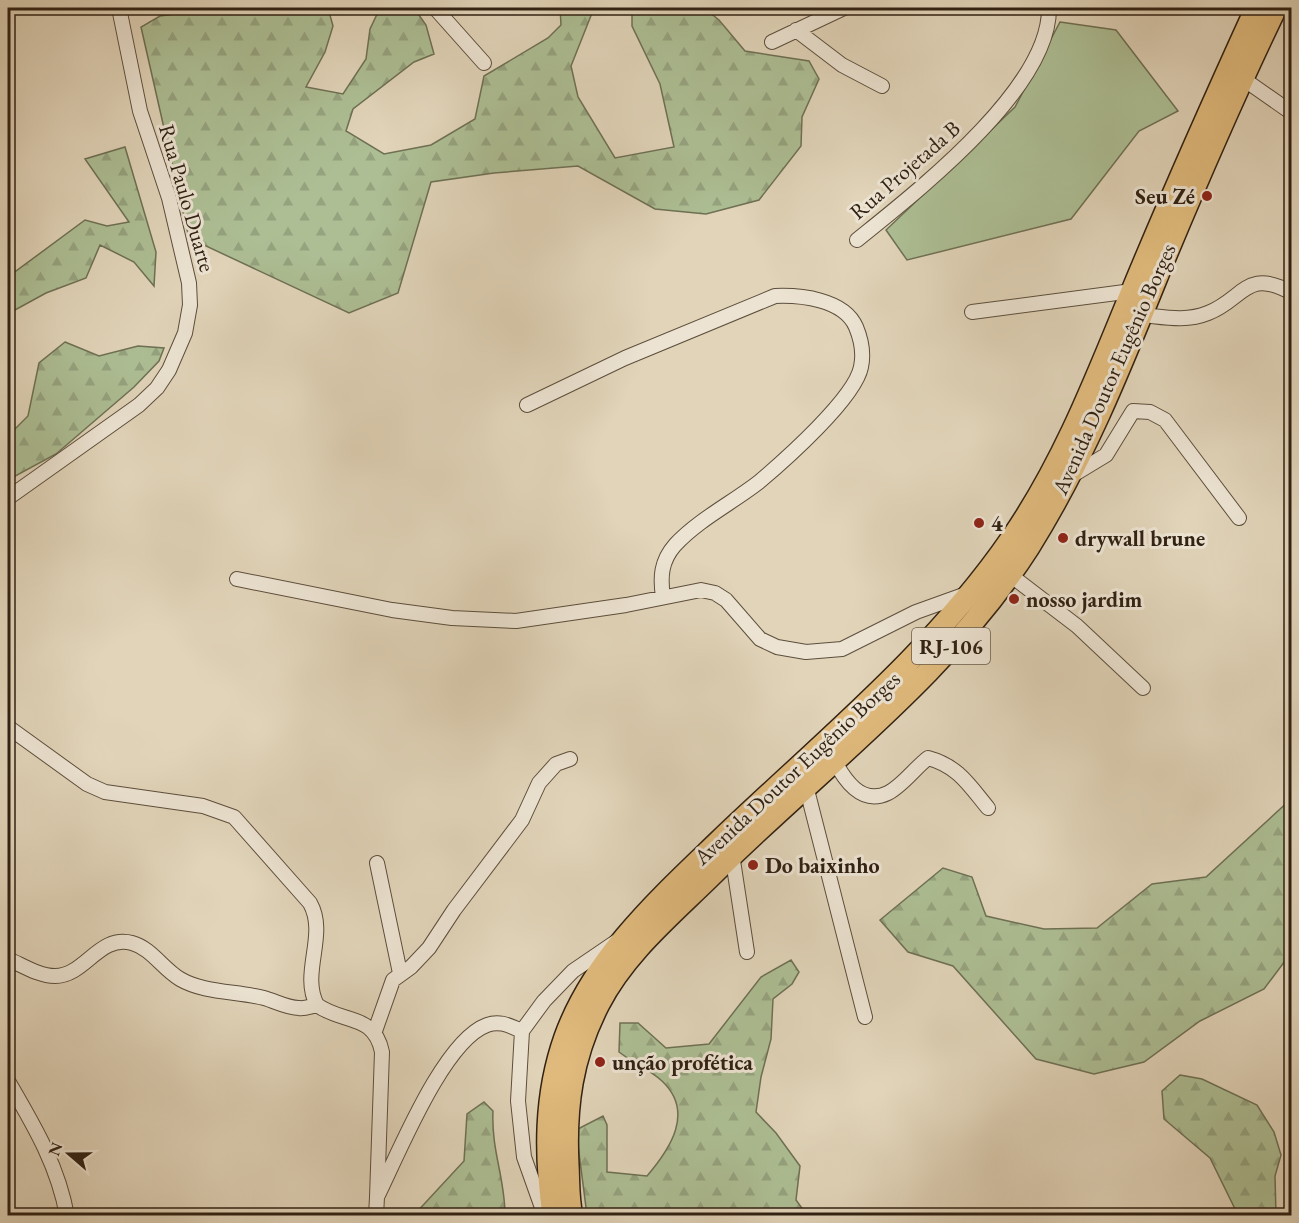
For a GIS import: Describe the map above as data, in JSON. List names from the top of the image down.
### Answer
{
  "streets": {
    "highway": ["Avenida Doutor Eugênio Borges", "RJ-106"],
    "street": ["Rua Projetada B", "Rua Paulo Duarte"]
  },
  "places": [
    "Seu Zé",
    "4",
    "drywall brune",
    "nosso jardim",
    "Do baixinho",
    "unção profética"
  ],
  "north": "left"
}
